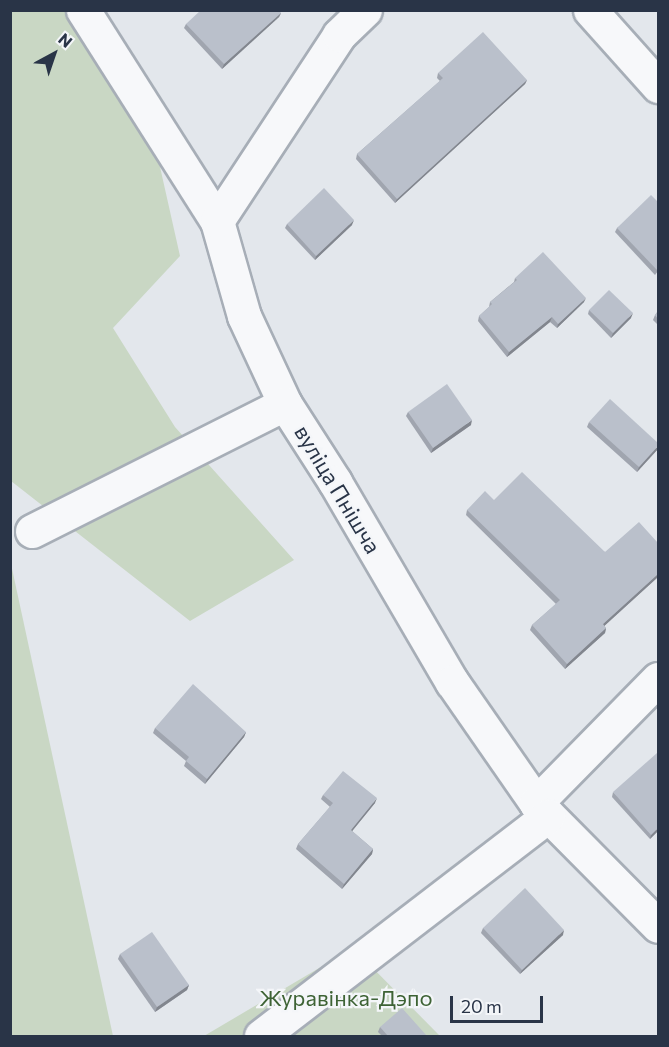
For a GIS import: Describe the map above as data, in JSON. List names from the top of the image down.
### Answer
{
  "streets": {
    "street": ["вуліца Пнішча"]
  },
  "parks": ["Журавінка-Дэпо"],
  "scale_bar": "20 m",
  "north": "top right"
}
